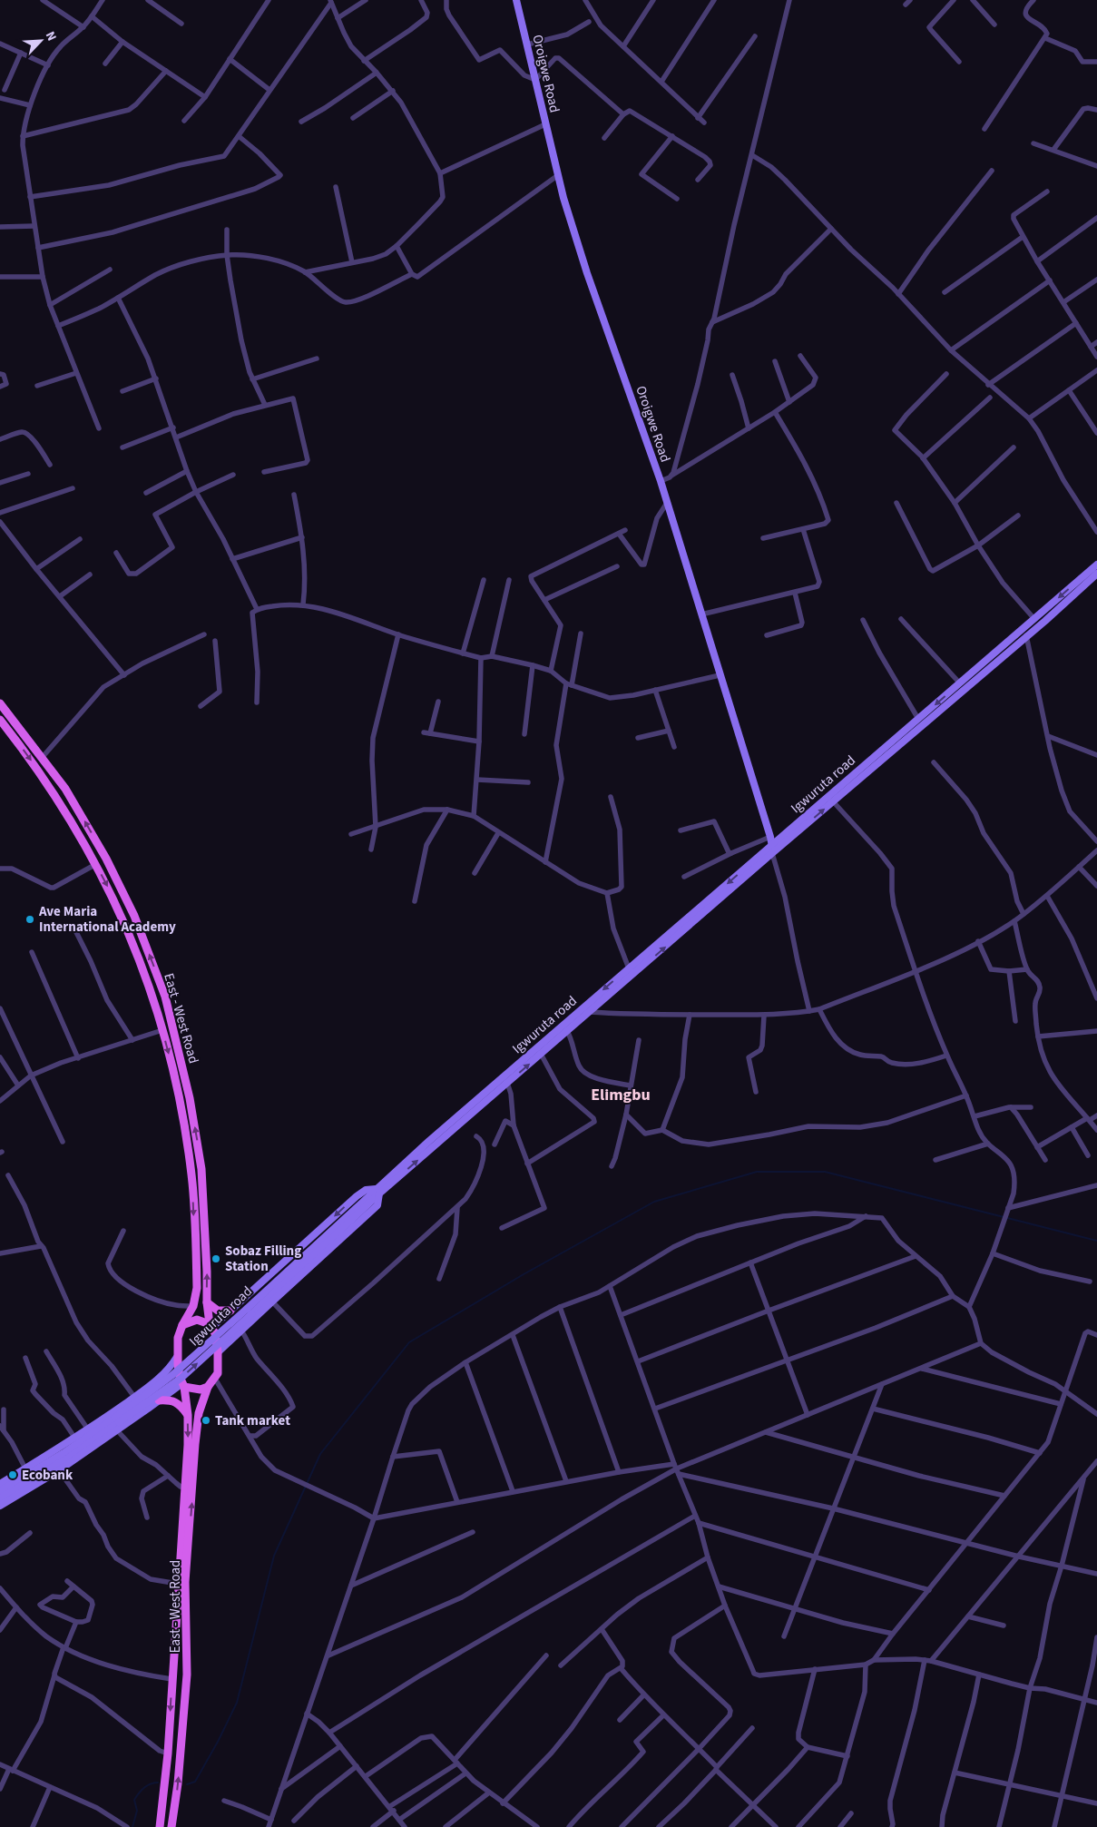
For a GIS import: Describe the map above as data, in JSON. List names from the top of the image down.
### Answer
{
  "streets": {
    "main road": ["Oroigwe Road", "Igwuruta road", "East - West Road"]
  },
  "crossings": [
    ["Oroigwe Road", "Igwuruta road"],
    ["Igwuruta road", "East - West Road"]
  ],
  "districts": ["Elimgbu"],
  "places": [
    "Ave Maria International Academy",
    "Sobaz Filling Station",
    "Tank market",
    "Ecobank"
  ],
  "north": "top right"
}
